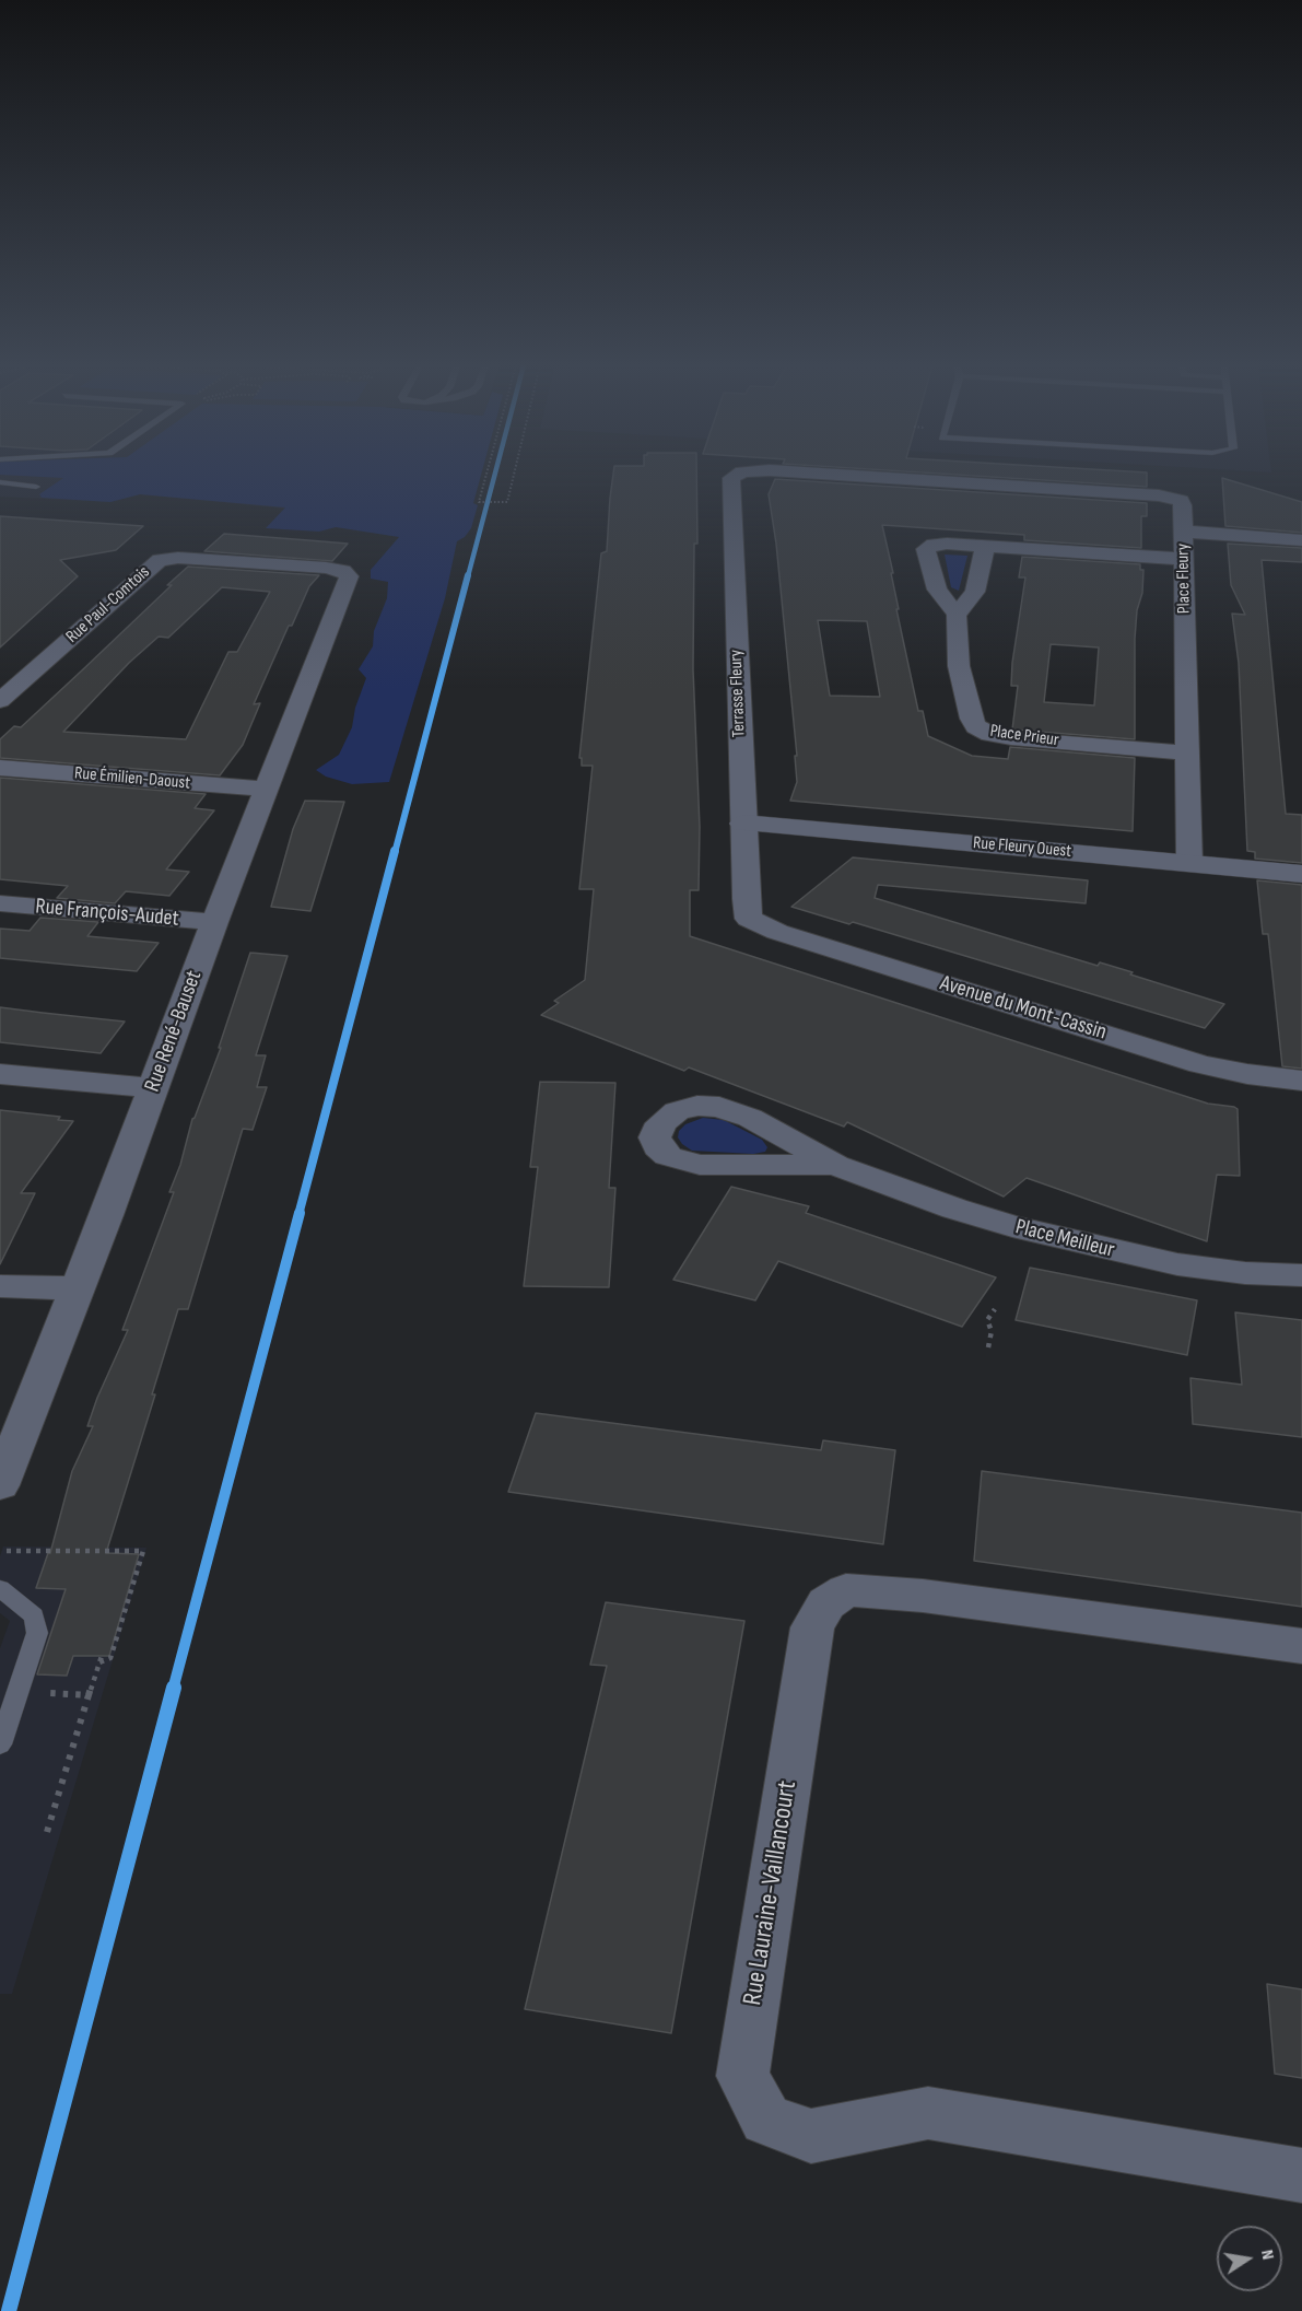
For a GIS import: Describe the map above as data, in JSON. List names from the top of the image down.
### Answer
{
  "streets": {
    "street": [
      "Place Fleury",
      "Rue Paul-Comtois",
      "Terrasse Fleury",
      "Place Prieur",
      "Rue Émilien-Daoust",
      "Rue Fleury Ouest",
      "Rue François-Audet",
      "Avenue du Mont-Cassin",
      "Rue René-Bauset",
      "Place Meilleur",
      "Rue Lauraine-Vaillancourt"
    ]
  },
  "crossings": [
    ["Place Fleury", "Place Prieur"],
    ["Place Fleury", "Rue Fleury Ouest"],
    ["Rue Paul-Comtois", "Rue René-Bauset"],
    ["Terrasse Fleury", "Rue Fleury Ouest"],
    ["Terrasse Fleury", "Avenue du Mont-Cassin"],
    ["Rue Émilien-Daoust", "Rue René-Bauset"],
    ["Rue François-Audet", "Rue René-Bauset"]
  ],
  "north": "right"
}
